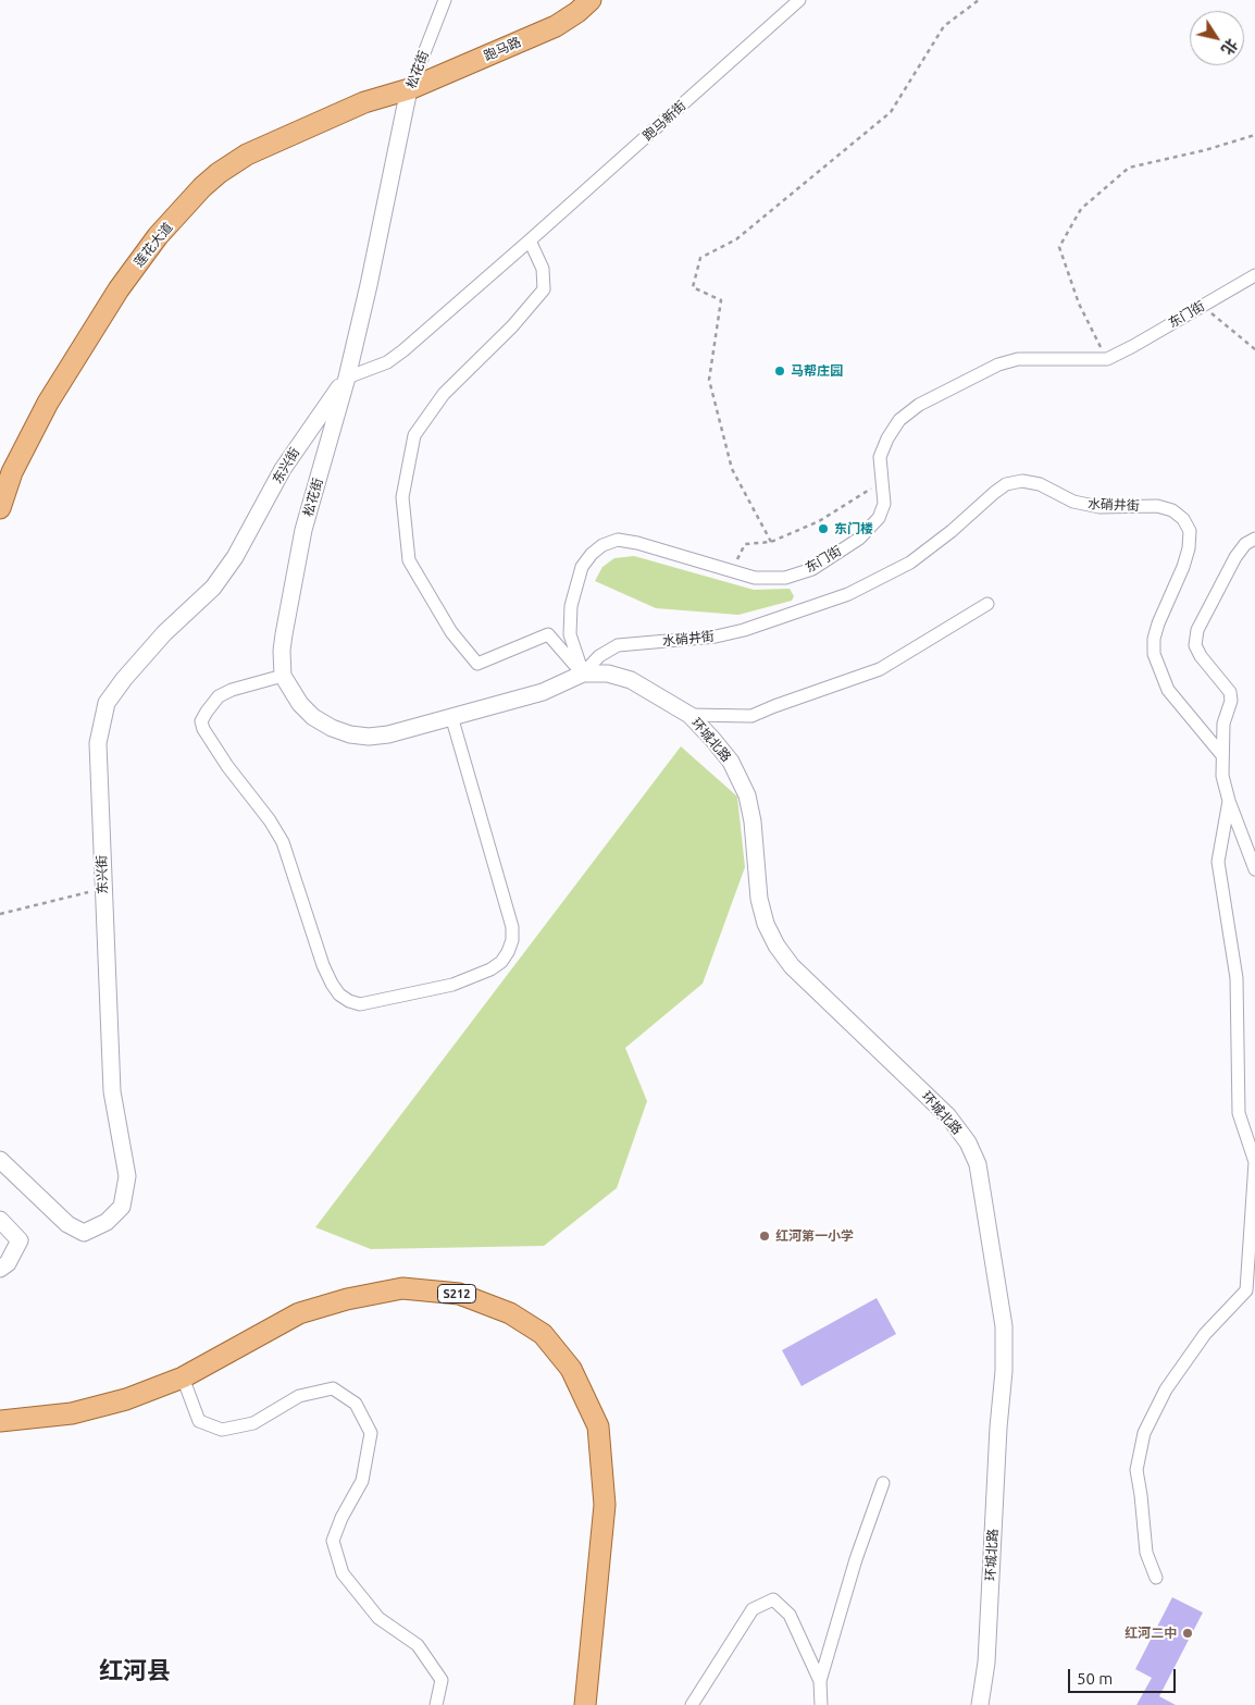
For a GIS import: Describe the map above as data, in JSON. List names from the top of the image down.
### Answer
{
  "streets": {
    "main road": ["跑马路", "莲花大道", "S212"],
    "street": [
      "松花街",
      "跑马新街",
      "东门街",
      "东兴街",
      "水硝井街",
      "环城北路"
    ]
  },
  "crossings": [
    ["跑马路", "松花街"],
    ["跑马路", "莲花大道"],
    ["松花街", "莲花大道"],
    ["松花街", "东兴街"],
    ["东门街", "水硝井街"],
    ["东门街", "环城北路"],
    ["水硝井街", "环城北路"]
  ],
  "districts": ["红河县"],
  "places": [
    "马帮庄园",
    "东门楼",
    "红河第一小学",
    "红河二中"
  ],
  "scale_bar": "50 m",
  "north": "bottom right"
}
